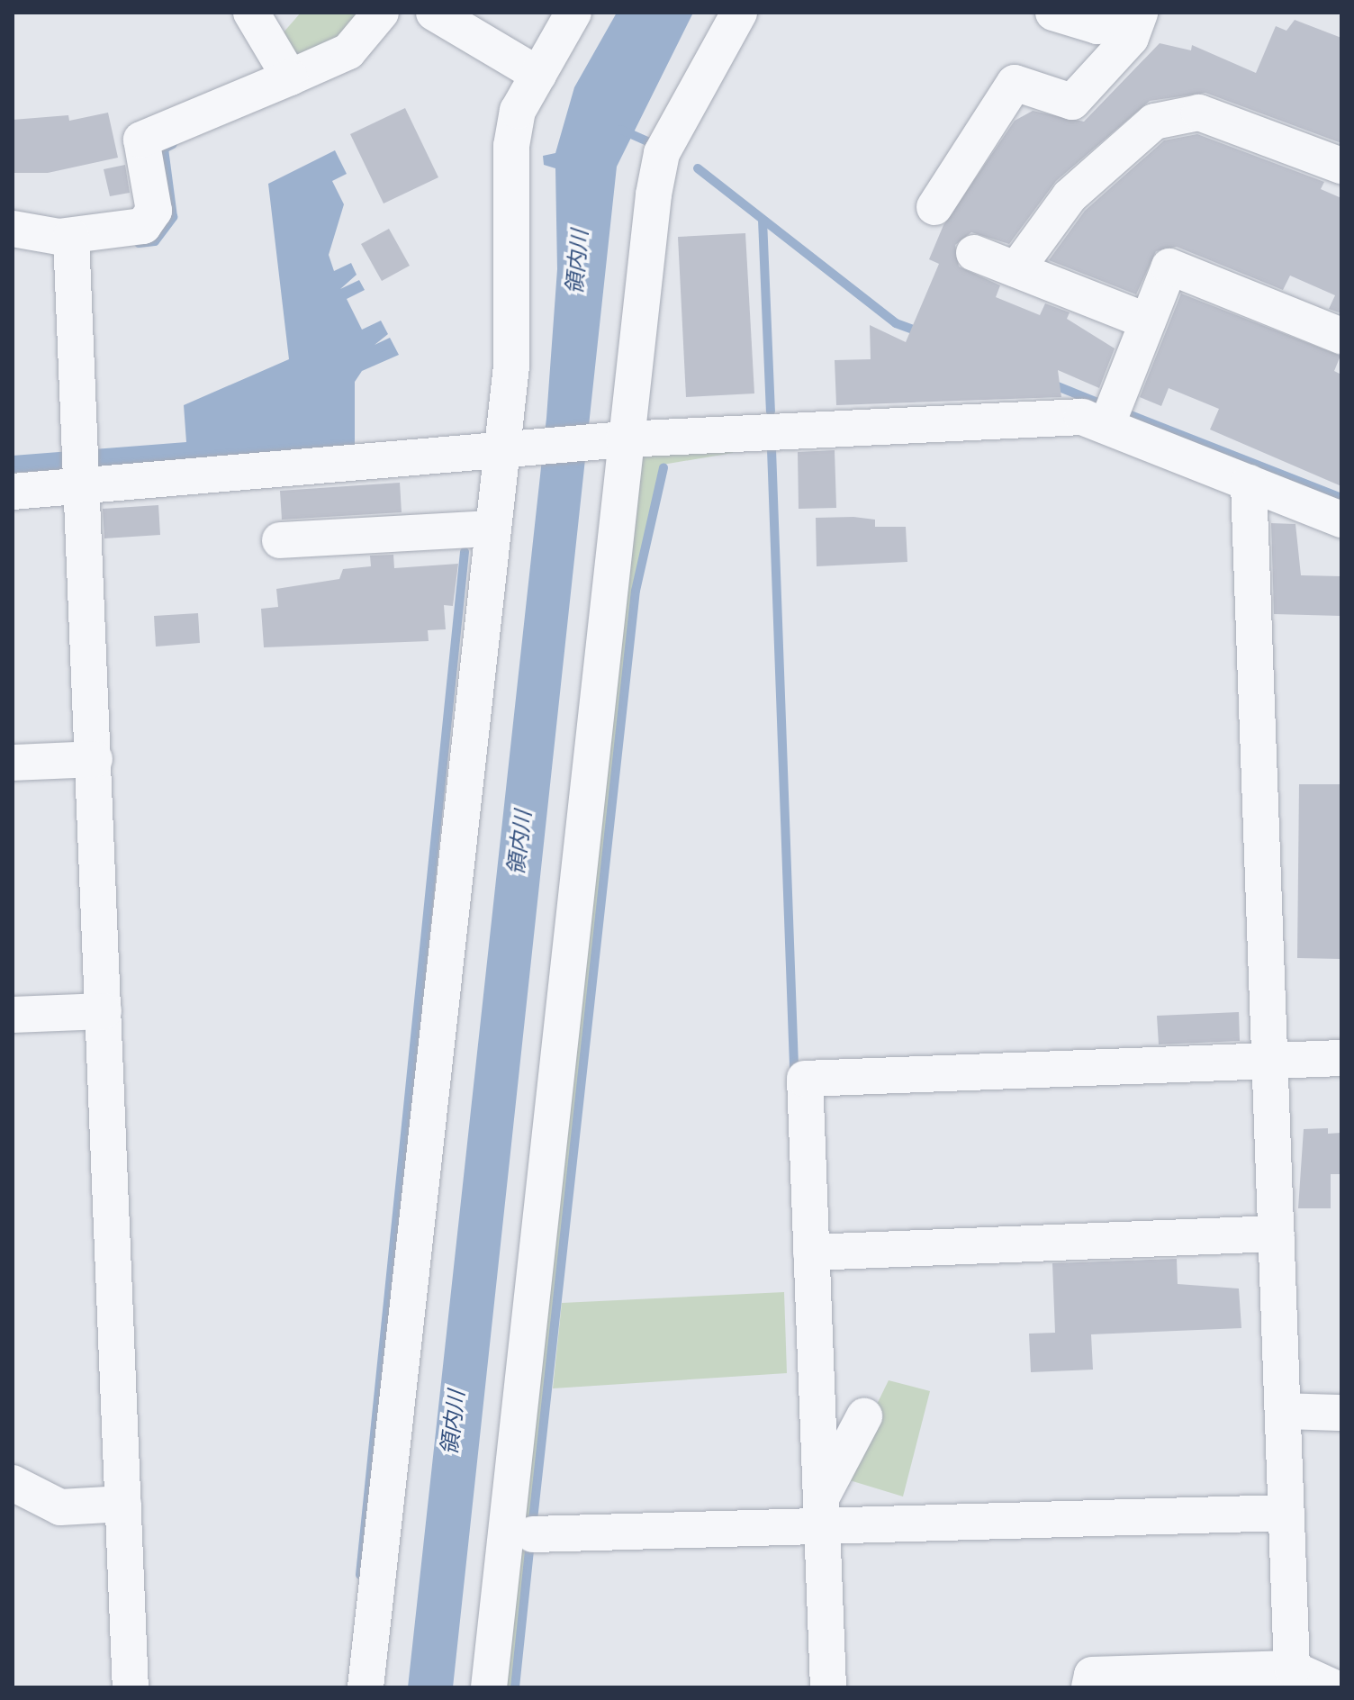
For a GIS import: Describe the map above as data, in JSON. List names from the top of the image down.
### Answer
{
  "water": ["領内川"]
}
